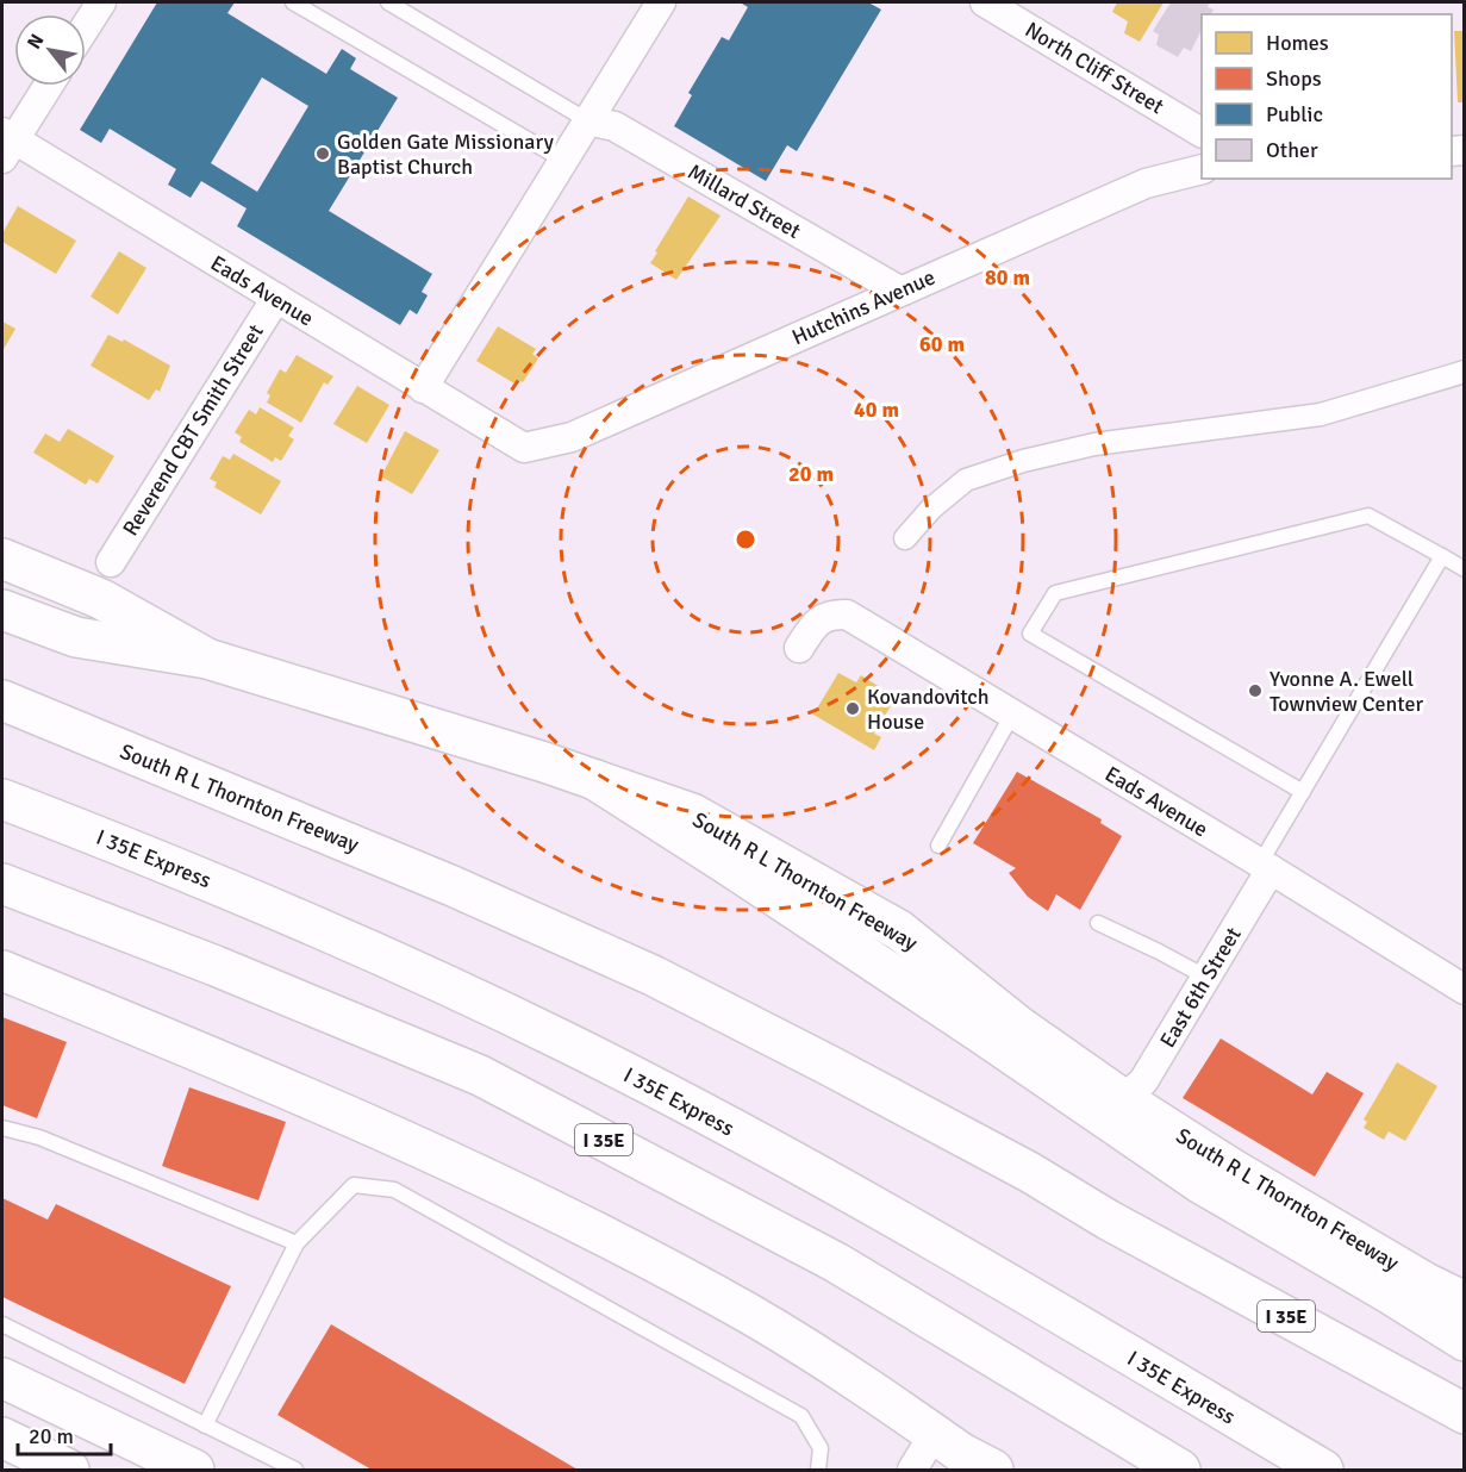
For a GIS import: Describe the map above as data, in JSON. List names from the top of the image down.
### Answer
{
  "streets": {
    "main road": ["South R L Thornton Freeway", "I 35E Express", "I 35E"],
    "street": [
      "North Cliff Street",
      "Millard Street",
      "Eads Avenue",
      "Hutchins Avenue",
      "Reverend CBT Smith Street",
      "East 6th Street"
    ]
  },
  "crossings": [
    ["Millard Street", "Hutchins Avenue"],
    ["Eads Avenue", "Hutchins Avenue"],
    ["Eads Avenue", "Reverend CBT Smith Street"],
    ["Eads Avenue", "East 6th Street"],
    ["South R L Thornton Freeway", "East 6th Street"]
  ],
  "places": ["Golden Gate Missionary Baptist Church", "Yvonne A. Ewell Townview Center", "Kovandovitch House"],
  "legend": [
    "Homes",
    "Shops",
    "Public",
    "Other"
  ],
  "scale_bar": "20 m",
  "north": "top left",
  "rings": [
    "80 m",
    "60 m",
    "40 m",
    "20 m"
  ]
}
